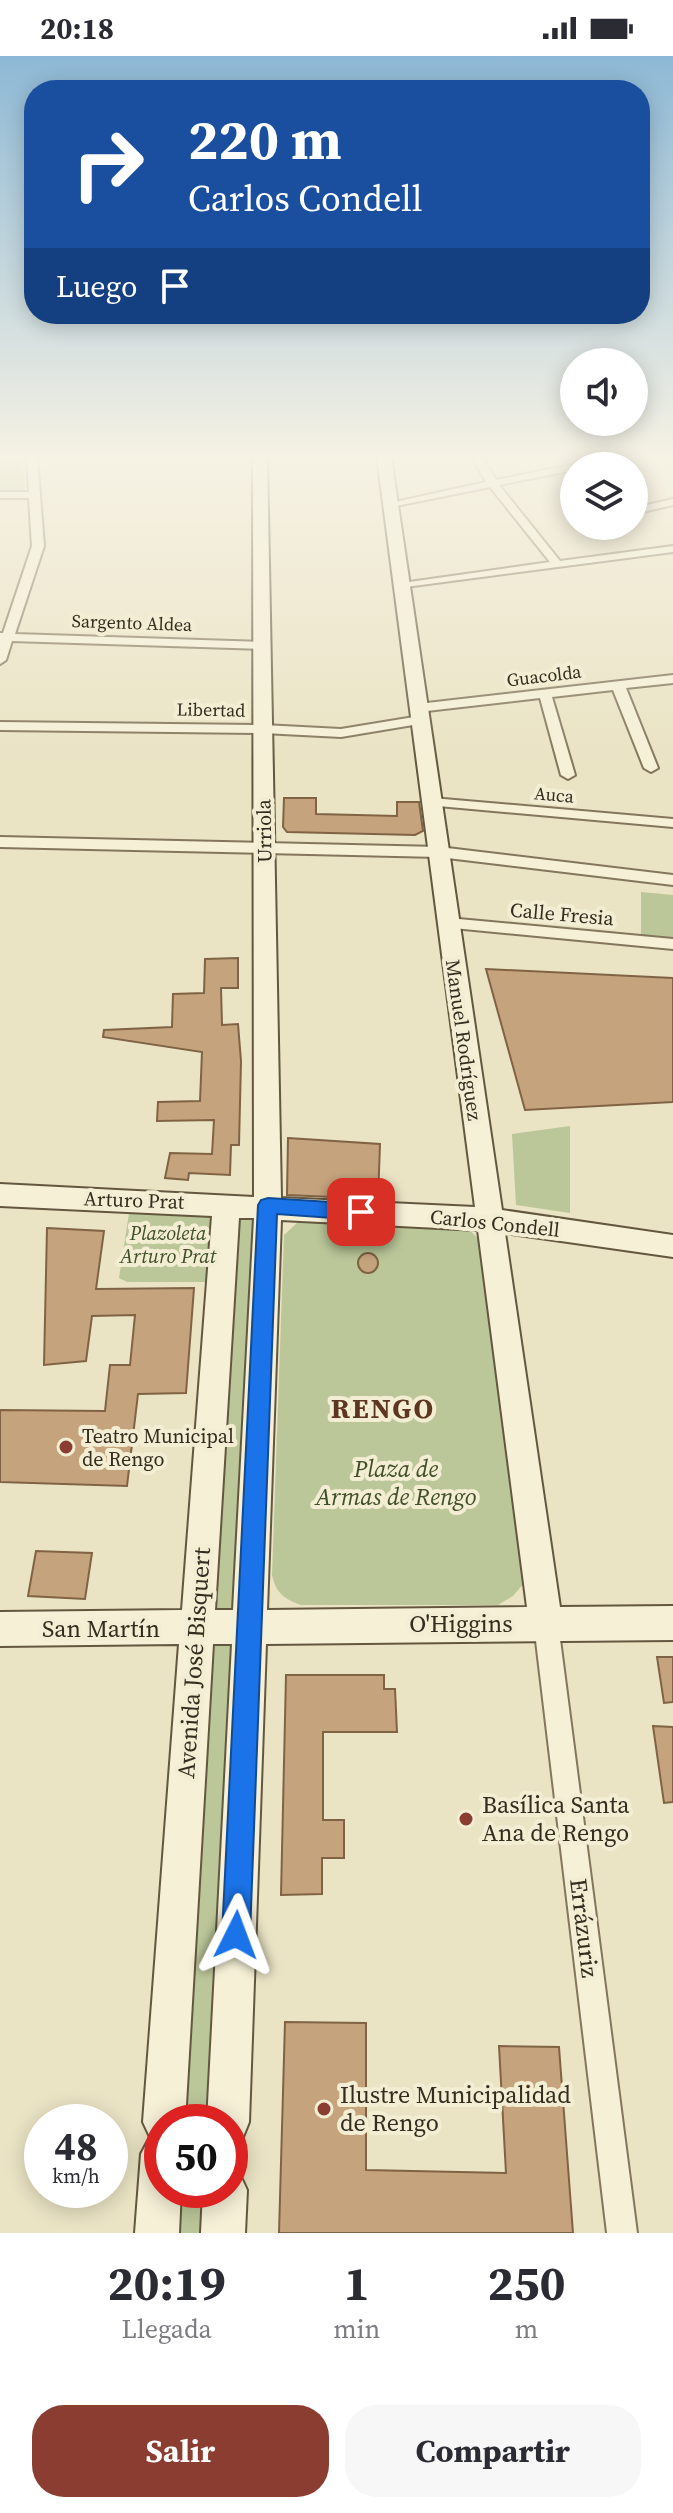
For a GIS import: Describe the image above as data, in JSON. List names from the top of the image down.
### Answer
{
  "streets": {
    "main road": [
      "Urriola",
      "Manuel Rodríguez",
      "Arturo Prat",
      "Carlos Condell",
      "O'Higgins",
      "San Martín",
      "Avenida José Bisquert"
    ],
    "street": [
      "Sargento Aldea",
      "Guacolda",
      "Libertad",
      "Auca",
      "Calle Fresia",
      "Errázuriz"
    ]
  },
  "crossings": [
    ["Sargento Aldea", "Urriola"],
    ["Guacolda", "Libertad"],
    ["Guacolda", "Manuel Rodríguez"],
    ["Libertad", "Urriola"],
    ["Libertad", "Manuel Rodríguez"],
    ["Auca", "Manuel Rodríguez"],
    ["Urriola", "Arturo Prat"],
    ["Urriola", "Carlos Condell"],
    ["Calle Fresia", "Manuel Rodríguez"],
    ["Manuel Rodríguez", "Carlos Condell"],
    ["Manuel Rodríguez", "O'Higgins"],
    ["Manuel Rodríguez", "Errázuriz"],
    ["Arturo Prat", "Carlos Condell"],
    ["Arturo Prat", "Avenida José Bisquert"],
    ["O'Higgins", "San Martín"],
    ["O'Higgins", "Errázuriz"],
    ["San Martín", "Avenida José Bisquert"]
  ],
  "districts": ["RENGO"],
  "parks": ["Plazoleta Arturo Prat", "Plaza de Armas de Rengo"],
  "places": ["Teatro Municipal de Rengo", "Basílica Santa Ana de Rengo", "Ilustre Municipalidad de Rengo"],
  "page": {
    "status": "20:18",
    "turn": ["220 m", "Carlos Condell"],
    "then": "Luego",
    "speed": "48 km/h",
    "limit": "50",
    "eta": [
      "20:19",
      "Llegada",
      "1",
      "min",
      "250",
      "m"
    ],
    "buttons": ["Salir", "Compartir"]
  }
}
